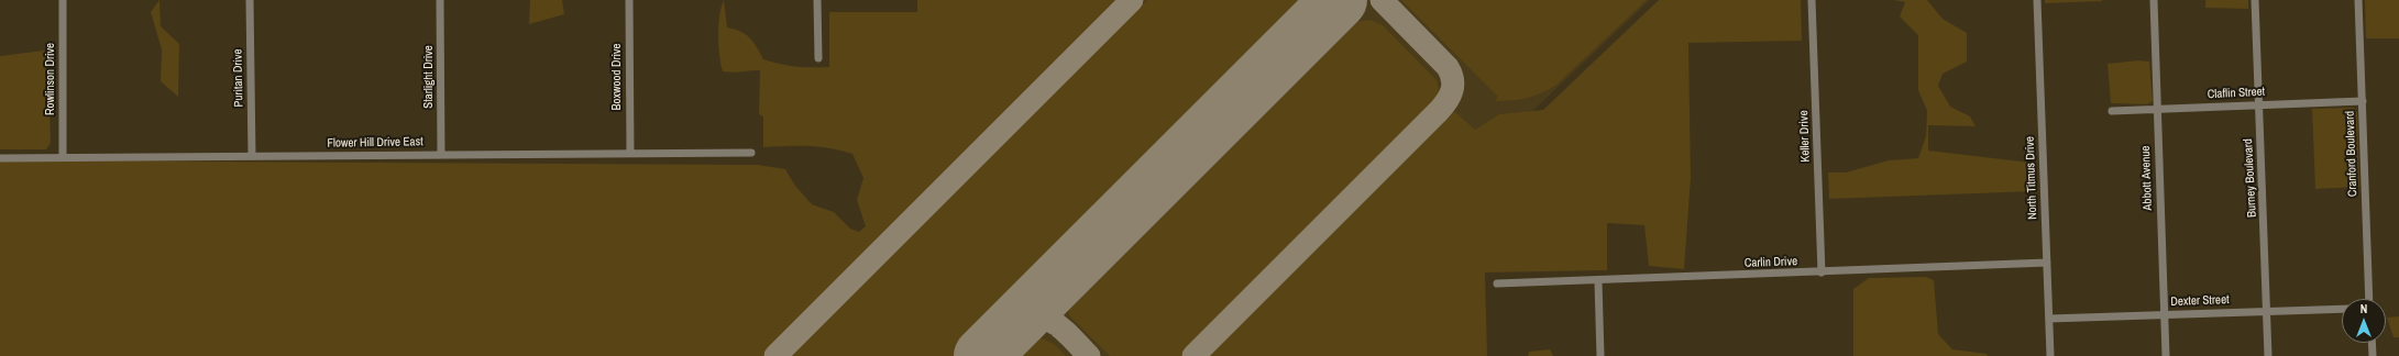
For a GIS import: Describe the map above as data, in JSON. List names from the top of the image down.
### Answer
{
  "streets": {
    "street": [
      "Starlight Drive",
      "Boxwood Drive",
      "Puritan Drive",
      "Rowlinson Drive",
      "Claflin Street",
      "Keller Drive",
      "Flower Hill Drive East",
      "Cranford Boulevard",
      "North Titmus Drive",
      "Abbott Avenue",
      "Burney Boulevard",
      "Carlin Drive",
      "Dexter Street"
    ]
  },
  "crossings": [
    ["Starlight Drive", "Flower Hill Drive East"],
    ["Boxwood Drive", "Flower Hill Drive East"],
    ["Puritan Drive", "Flower Hill Drive East"],
    ["Rowlinson Drive", "Flower Hill Drive East"],
    ["Claflin Street", "Cranford Boulevard"],
    ["Claflin Street", "Abbott Avenue"],
    ["Claflin Street", "Burney Boulevard"],
    ["Keller Drive", "Carlin Drive"],
    ["North Titmus Drive", "Carlin Drive"],
    ["North Titmus Drive", "Dexter Street"],
    ["Abbott Avenue", "Dexter Street"],
    ["Burney Boulevard", "Dexter Street"]
  ],
  "north": "top"
}
